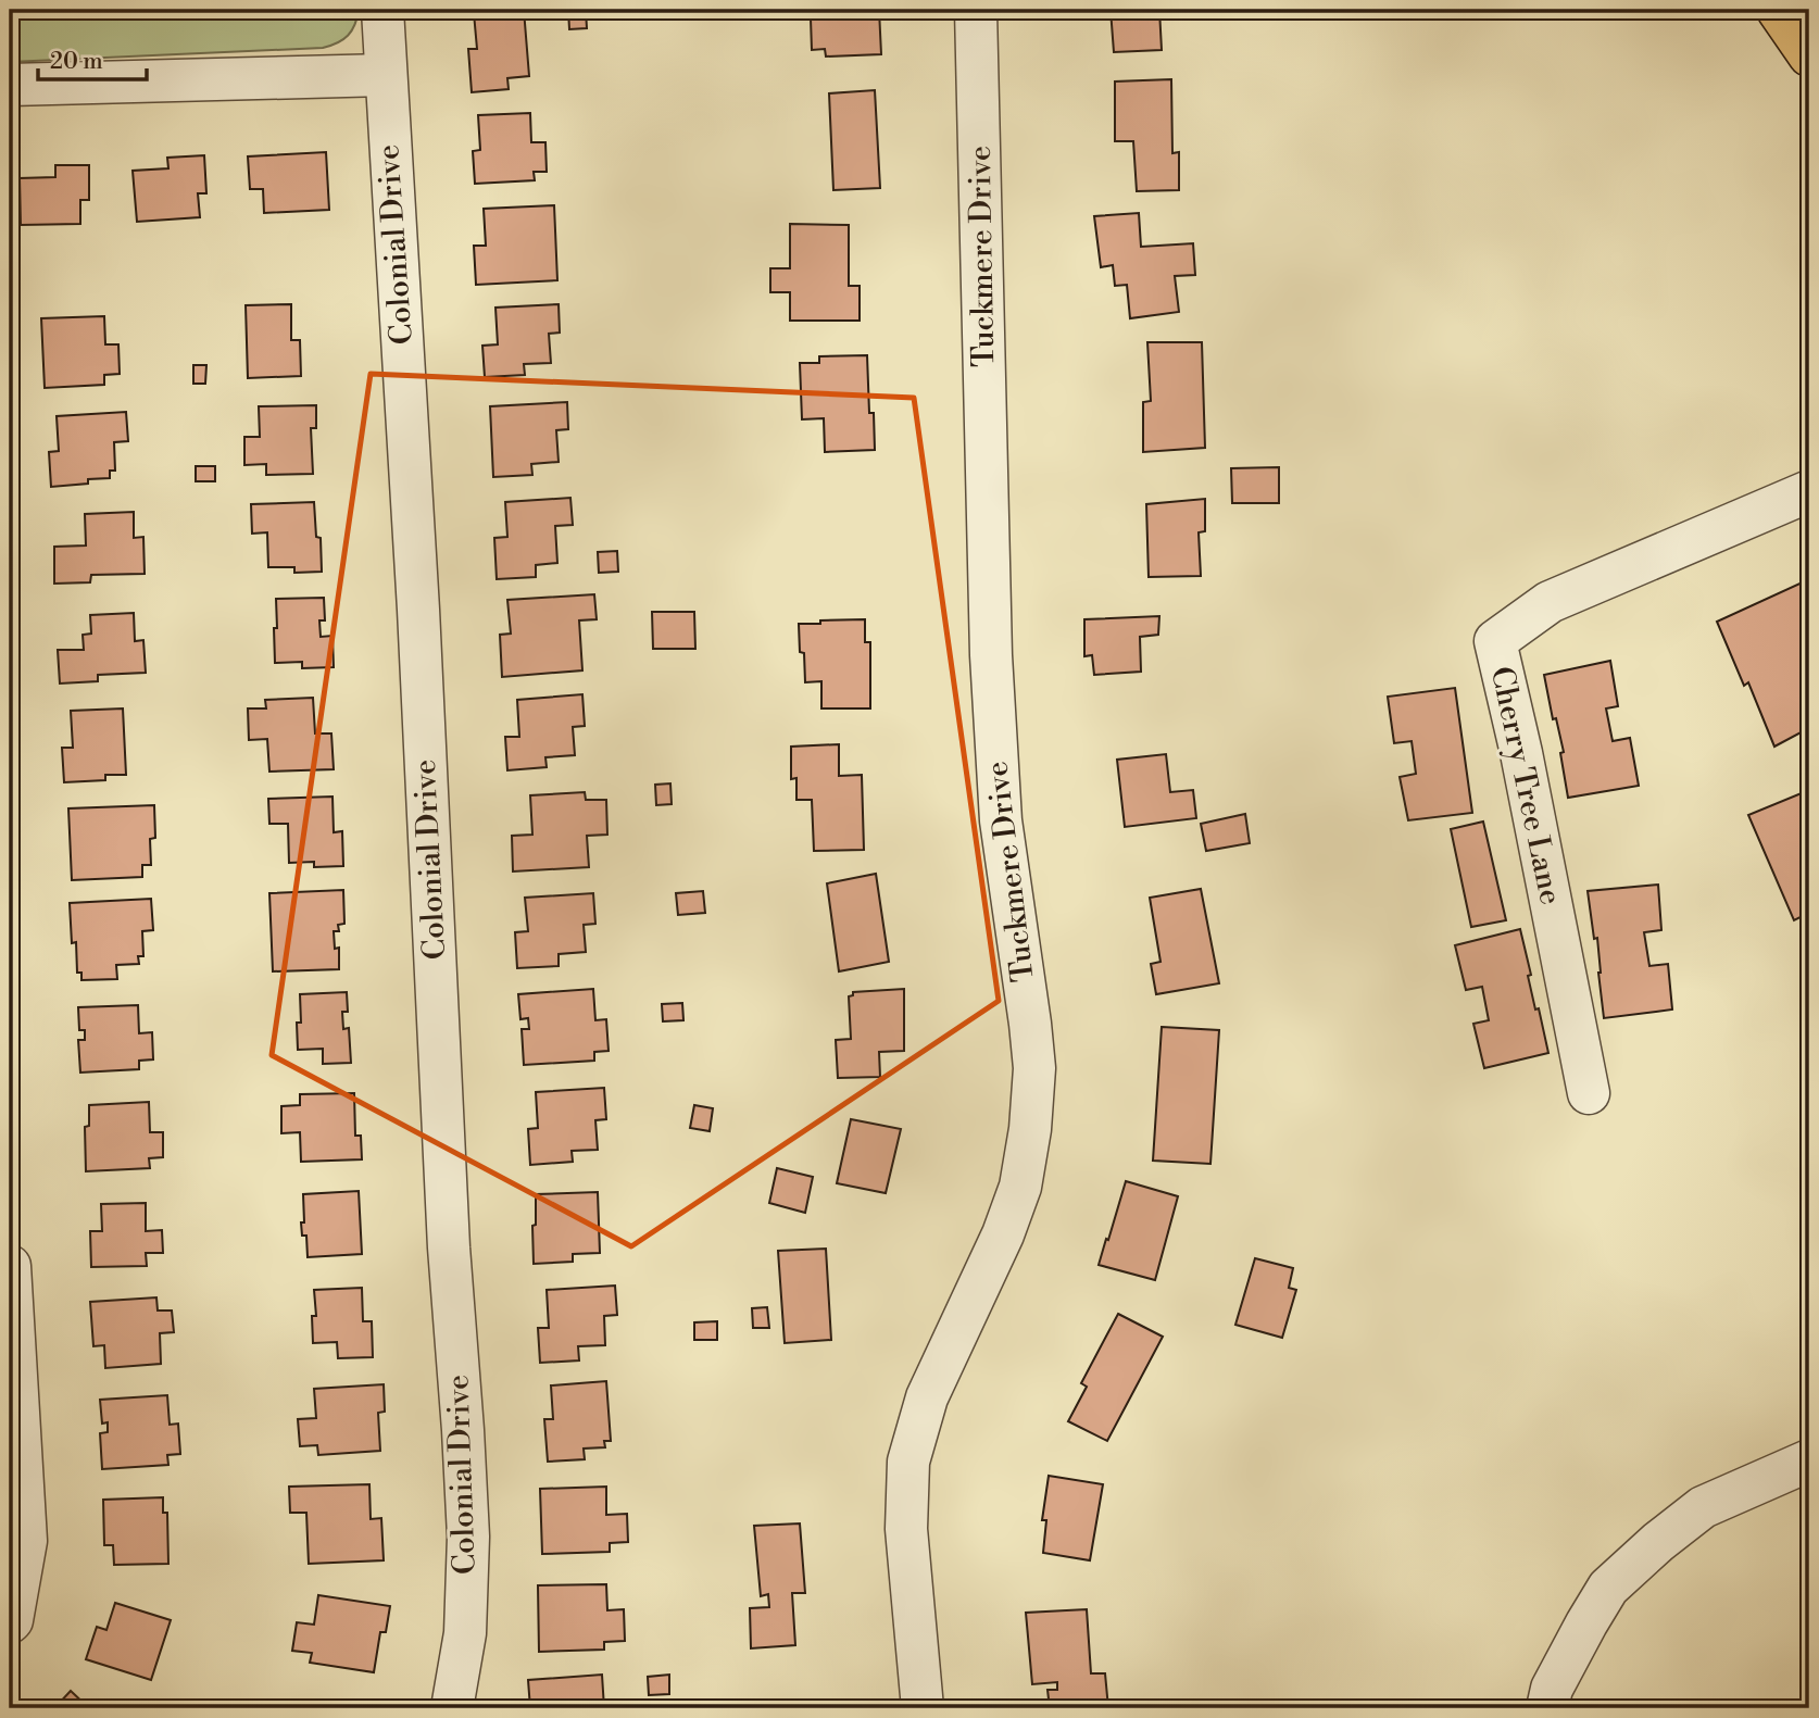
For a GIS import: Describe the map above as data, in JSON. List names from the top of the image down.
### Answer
{
  "streets": {
    "street": ["Colonial Drive", "Tuckmere Drive", "Cherry Tree Lane"]
  },
  "scale_bar": "20 m"
}
